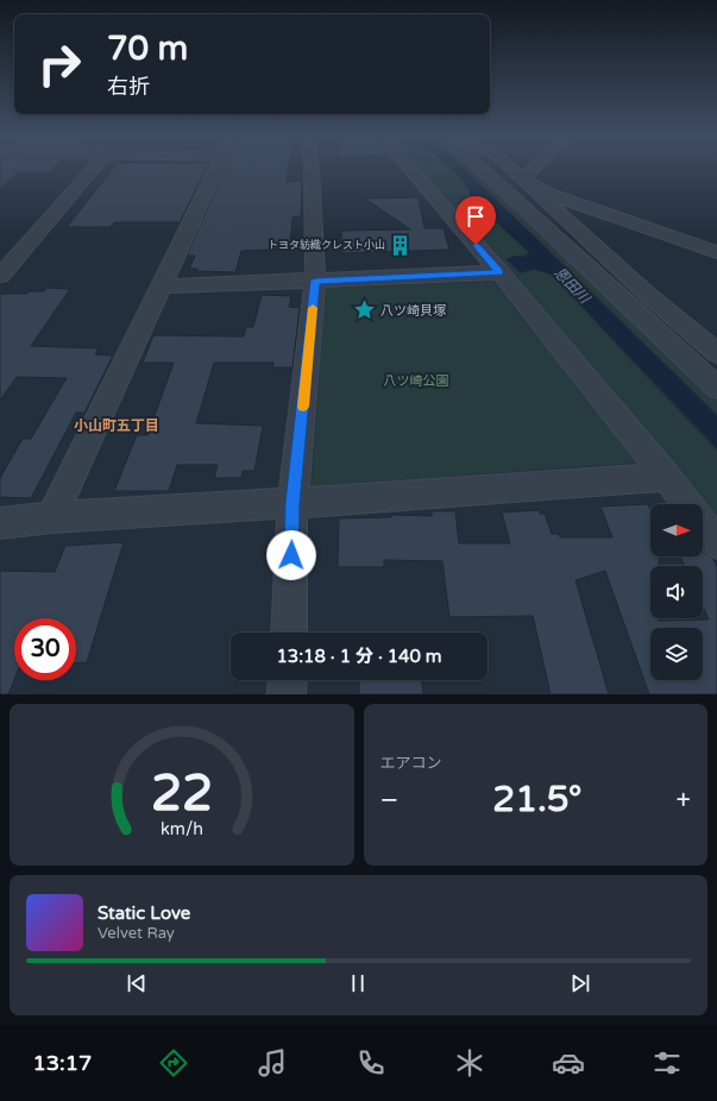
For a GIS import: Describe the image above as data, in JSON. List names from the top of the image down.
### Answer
{
  "districts": ["小山町五丁目"],
  "water": ["恩田川"],
  "parks": ["八ツ崎公園"],
  "places": {
    "building": ["トヨタ紡織クレスト小山"],
    "place": ["八ツ崎貝塚"]
  },
  "north": "right",
  "page": {
    "turn": ["70 m", "右折"],
    "limit": "30",
    "trip": "13:18 · 1 分 · 140 m",
    "tile": "エアコン",
    "heat": ["−", "21.5°", "+"],
    "song": ["Static Love", "Velvet Ray"],
    "tabs": "13:17",
    "gauge": ["22", "km/h"]
  }
}
